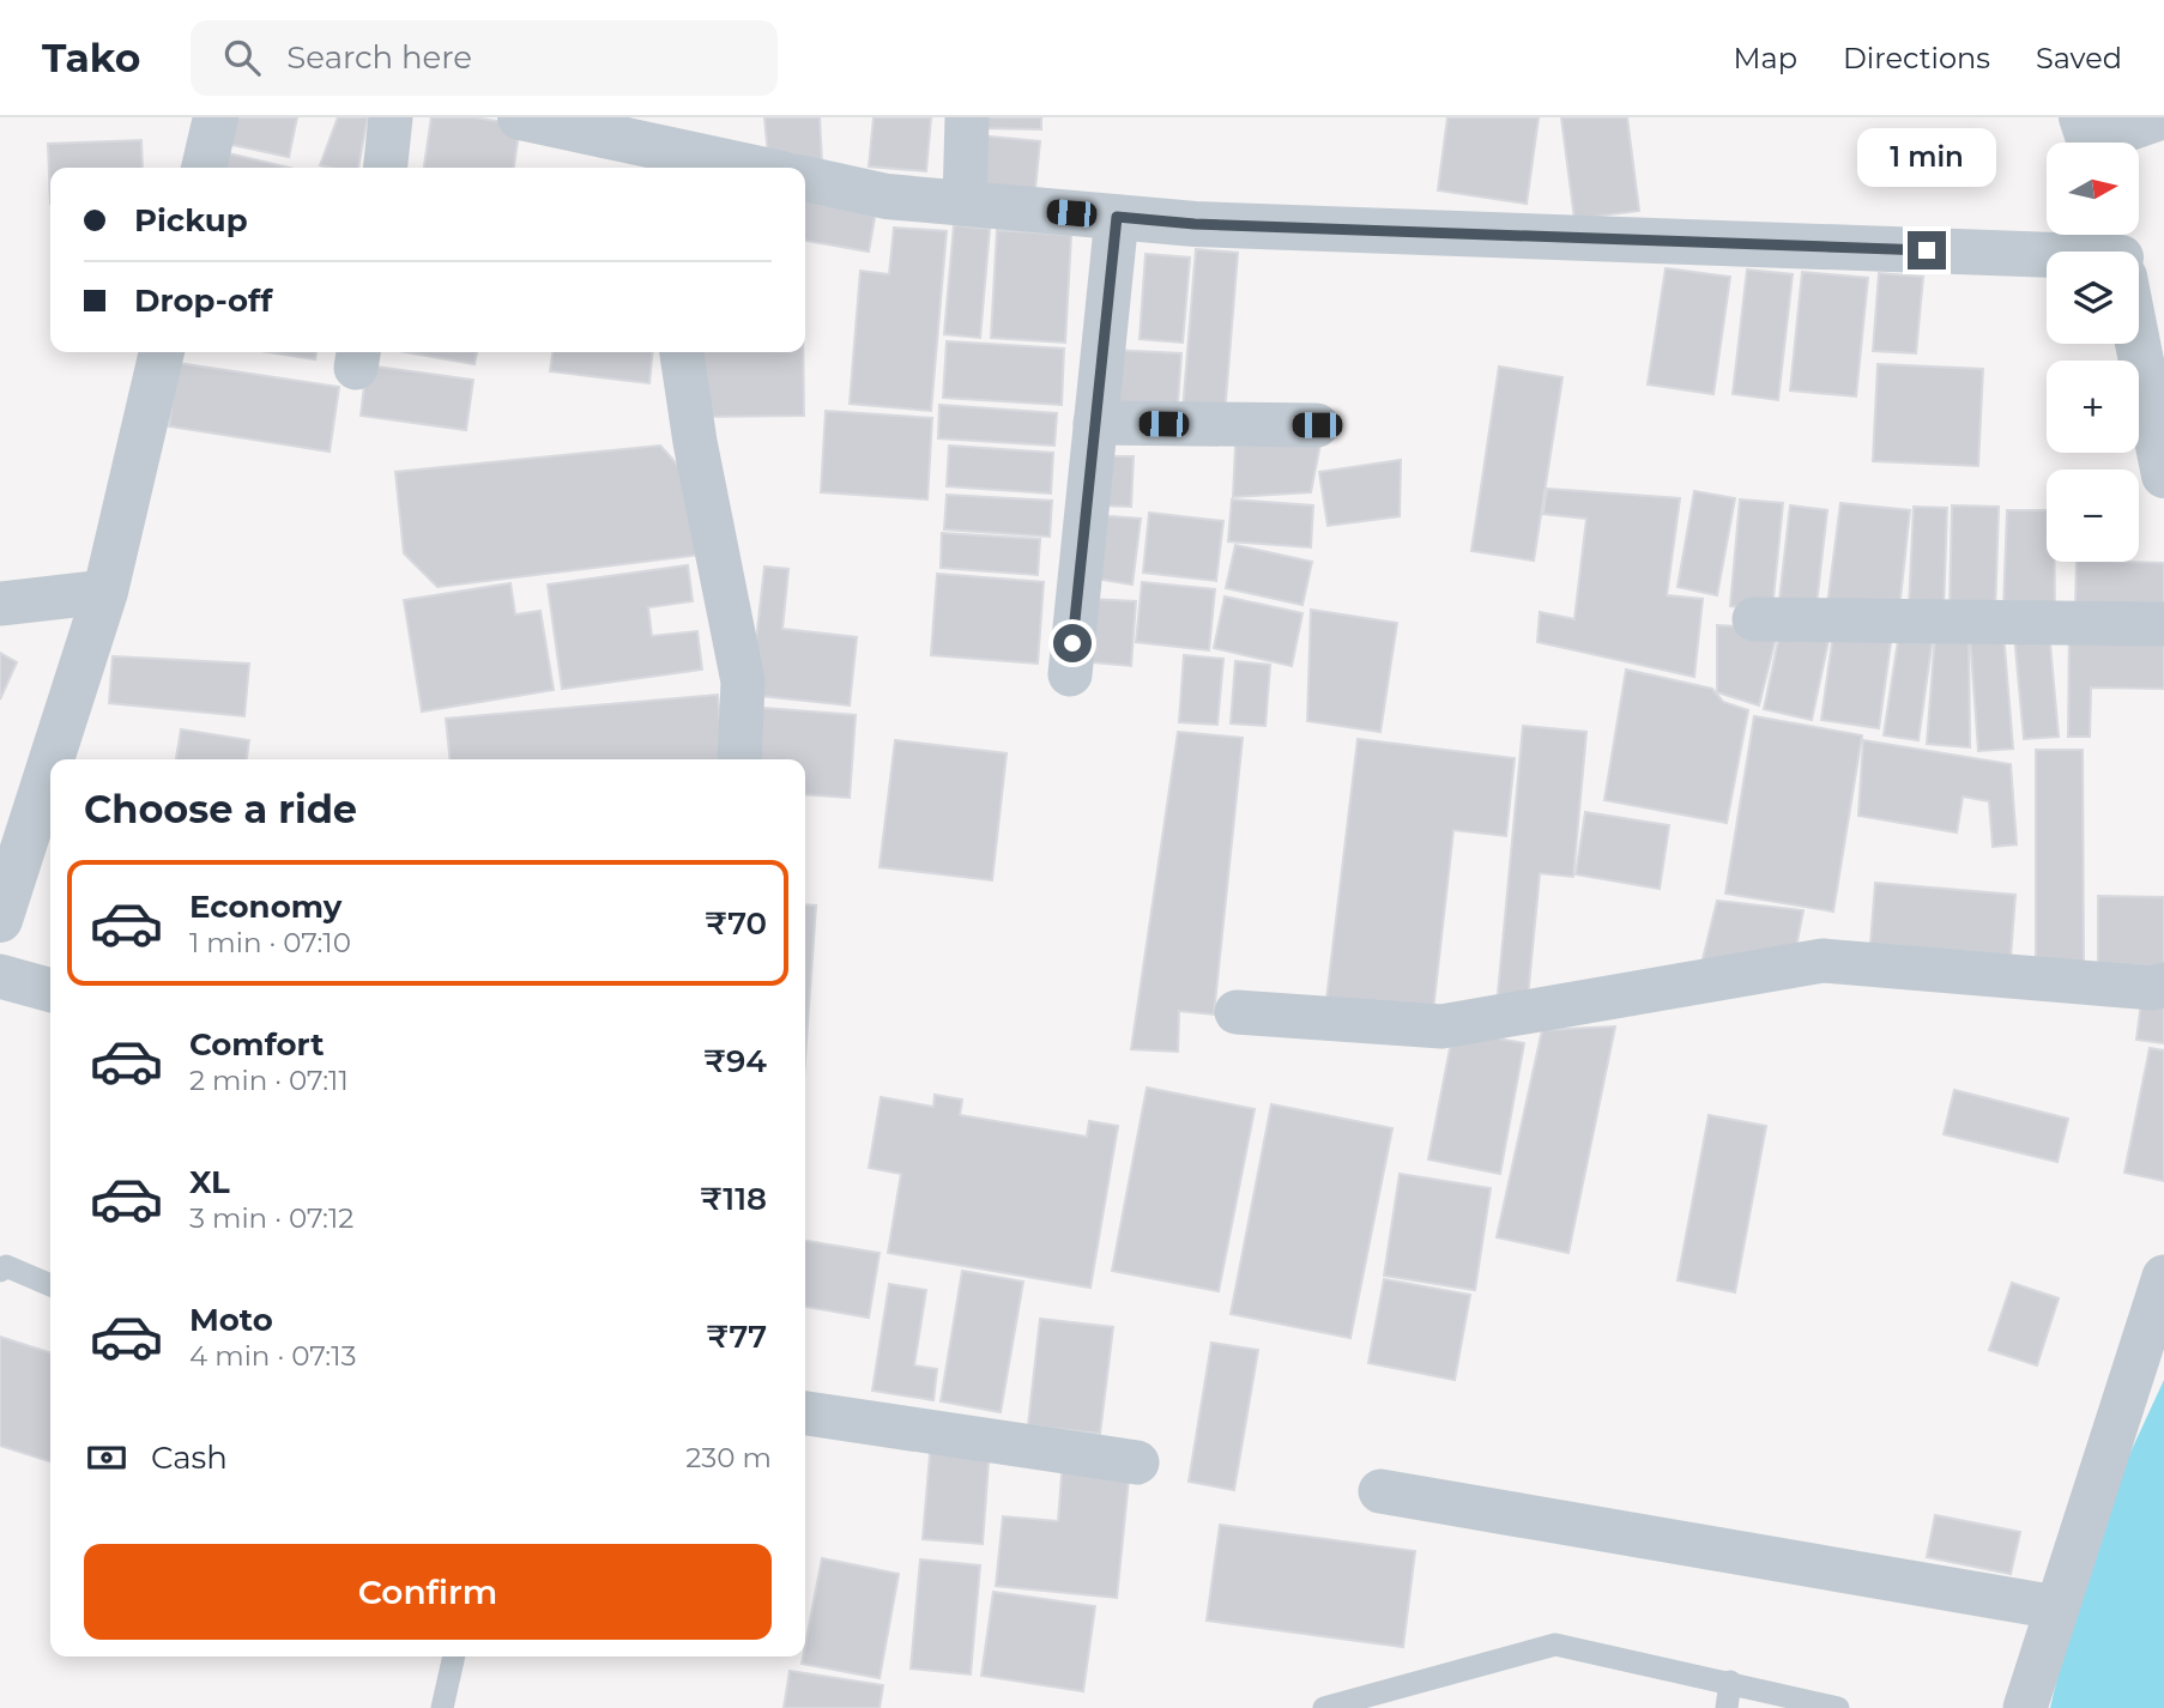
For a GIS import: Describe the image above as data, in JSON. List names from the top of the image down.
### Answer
{
  "north": "right",
  "page": {
    "header": "Tako",
    "search": "Search here",
    "nav": ["Map", "Directions", "Saved"],
    "bubble": "1 min",
    "map_buttons": ["+", "−"],
    "banner": ["Pickup", "Drop-off"],
    "heading": "Choose a ride",
    "list": [
      {
        "name": "Economy",
        "note": "1 min · 07:10",
        "value": "₹70"
      },
      {
        "name": "Comfort",
        "note": "2 min · 07:11",
        "value": "₹94"
      },
      {
        "name": "XL",
        "note": "3 min · 07:12",
        "value": "₹118"
      },
      {
        "name": "Moto",
        "note": "4 min · 07:13",
        "value": "₹77"
      }
    ],
    "pay": ["Cash", "230 m"],
    "buttons": "Confirm"
  }
}
